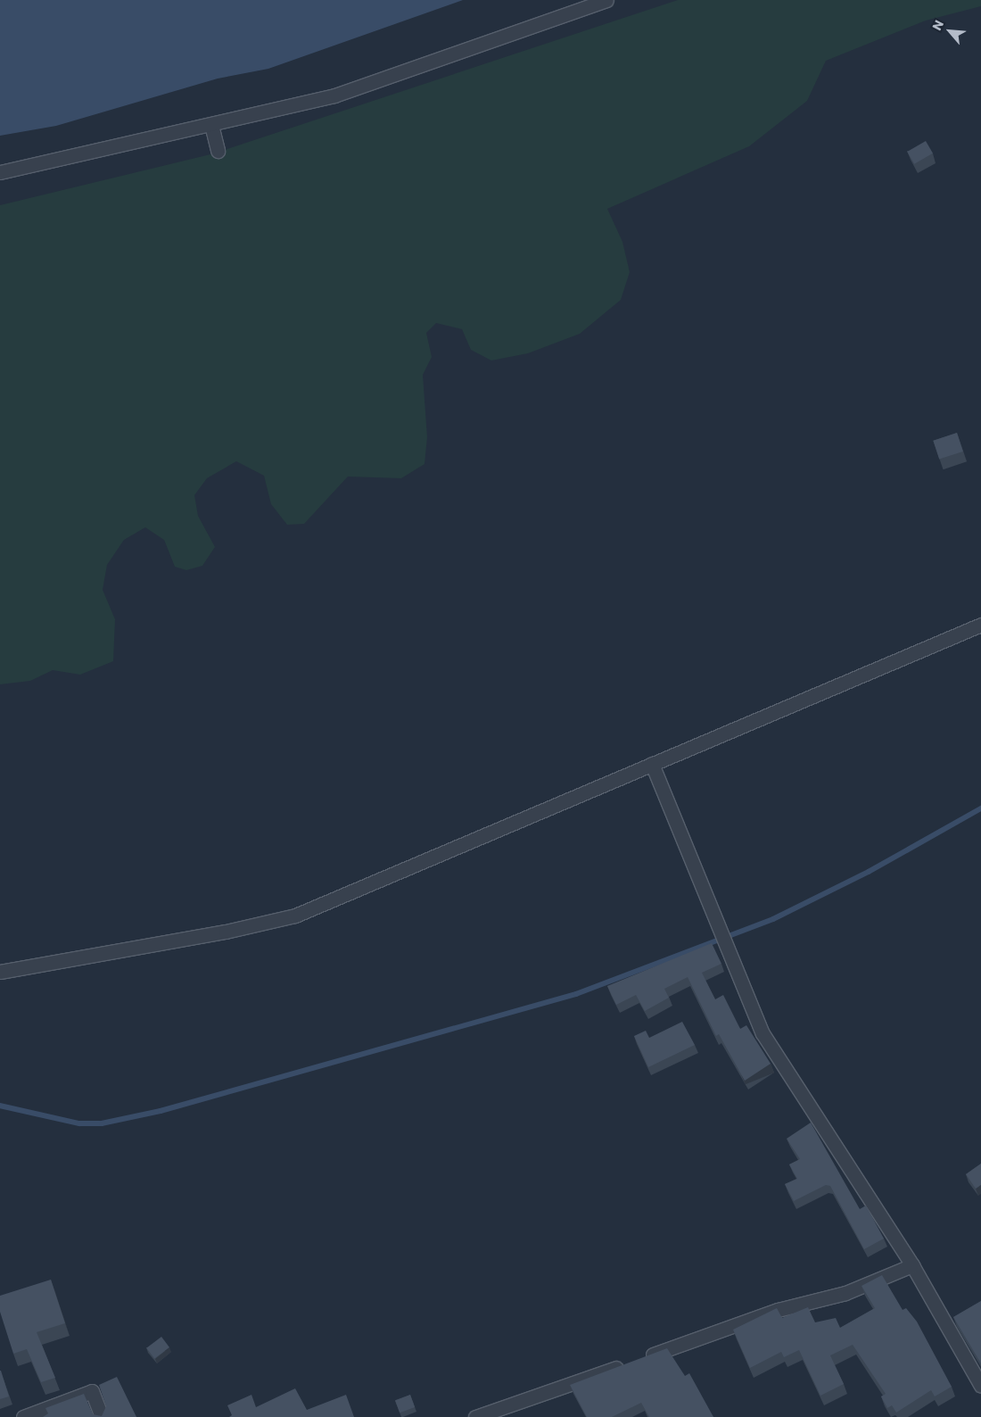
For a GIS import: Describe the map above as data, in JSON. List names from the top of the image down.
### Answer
{
  "north": "top left"
}
